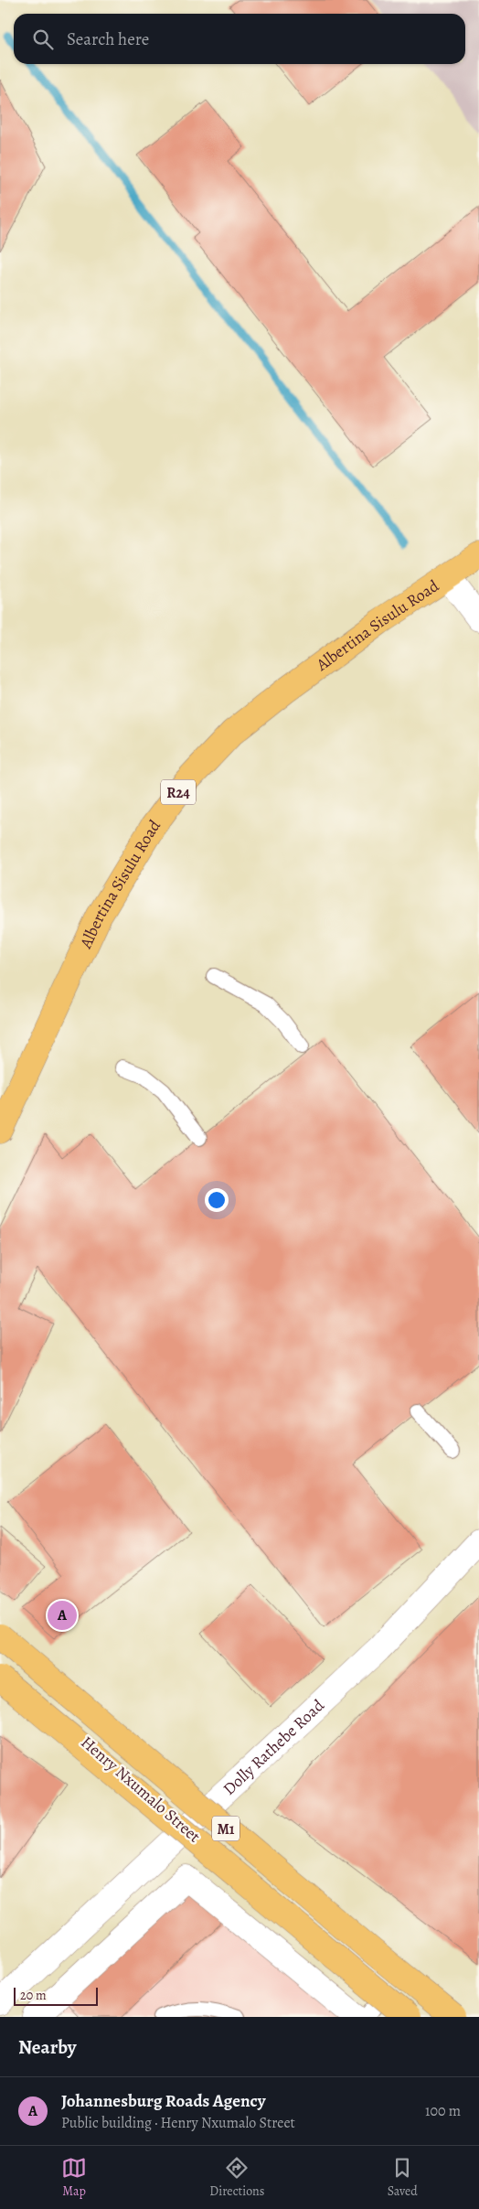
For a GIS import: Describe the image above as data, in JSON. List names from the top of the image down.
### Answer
{
  "streets": {
    "main road": ["Albertina Sisulu Road", "R24", "M1"],
    "street": ["Dolly Rathebe Road", "Henry Nxumalo Street"]
  },
  "crossings": [
    ["Dolly Rathebe Road", "Henry Nxumalo Street"],
    ["Henry Nxumalo Street", "M1"]
  ],
  "scale_bar": "20 m",
  "page": {
    "search": "Search here",
    "pins": "A",
    "scale": "20 m",
    "heading": "Nearby",
    "list": [
      {
        "mark": "A",
        "name": "Johannesburg Roads Agency",
        "note": "Public building · Henry Nxumalo Street",
        "value": "100 m"
      }
    ],
    "nav": ["Map", "Directions", "Saved"]
  }
}
